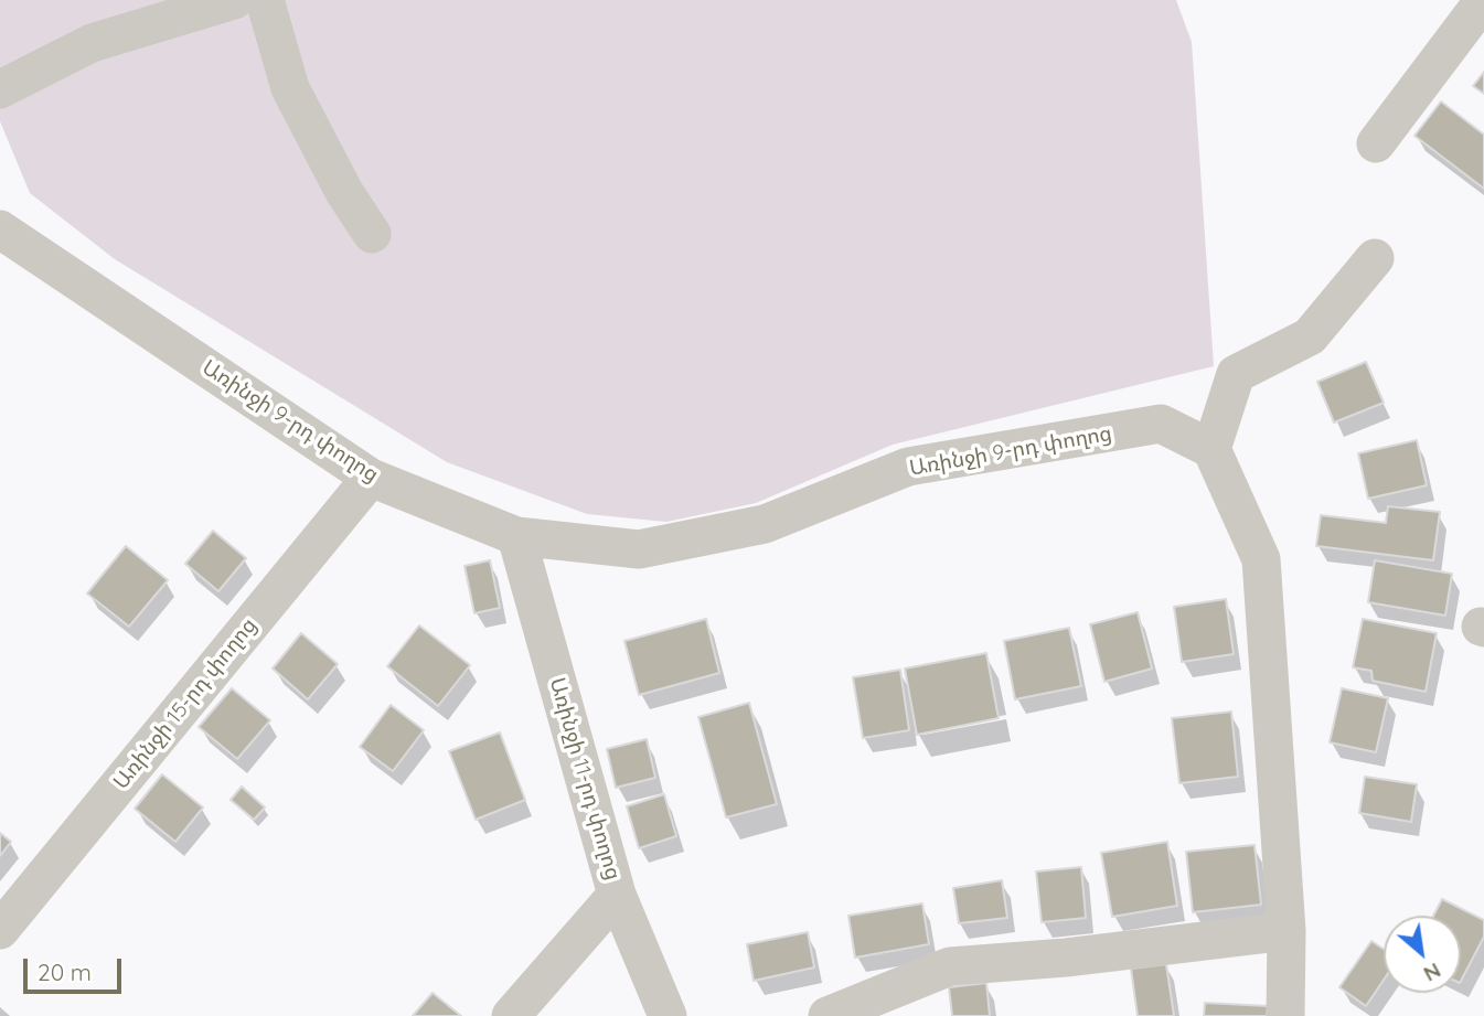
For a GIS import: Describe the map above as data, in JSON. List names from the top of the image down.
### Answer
{
  "streets": {
    "street": ["Առինջի 9-րդ փողոց", "Առինջի 15-րդ փողոց", "Առինջի 11-րդ փողոց"]
  },
  "crossings": [
    ["Առինջի 9-րդ փողոց", "Առինջի 15-րդ փողոց"],
    ["Առինջի 9-րդ փողոց", "Առինջի 11-րդ փողոց"]
  ],
  "scale_bar": "20 m",
  "north": "bottom right"
}
